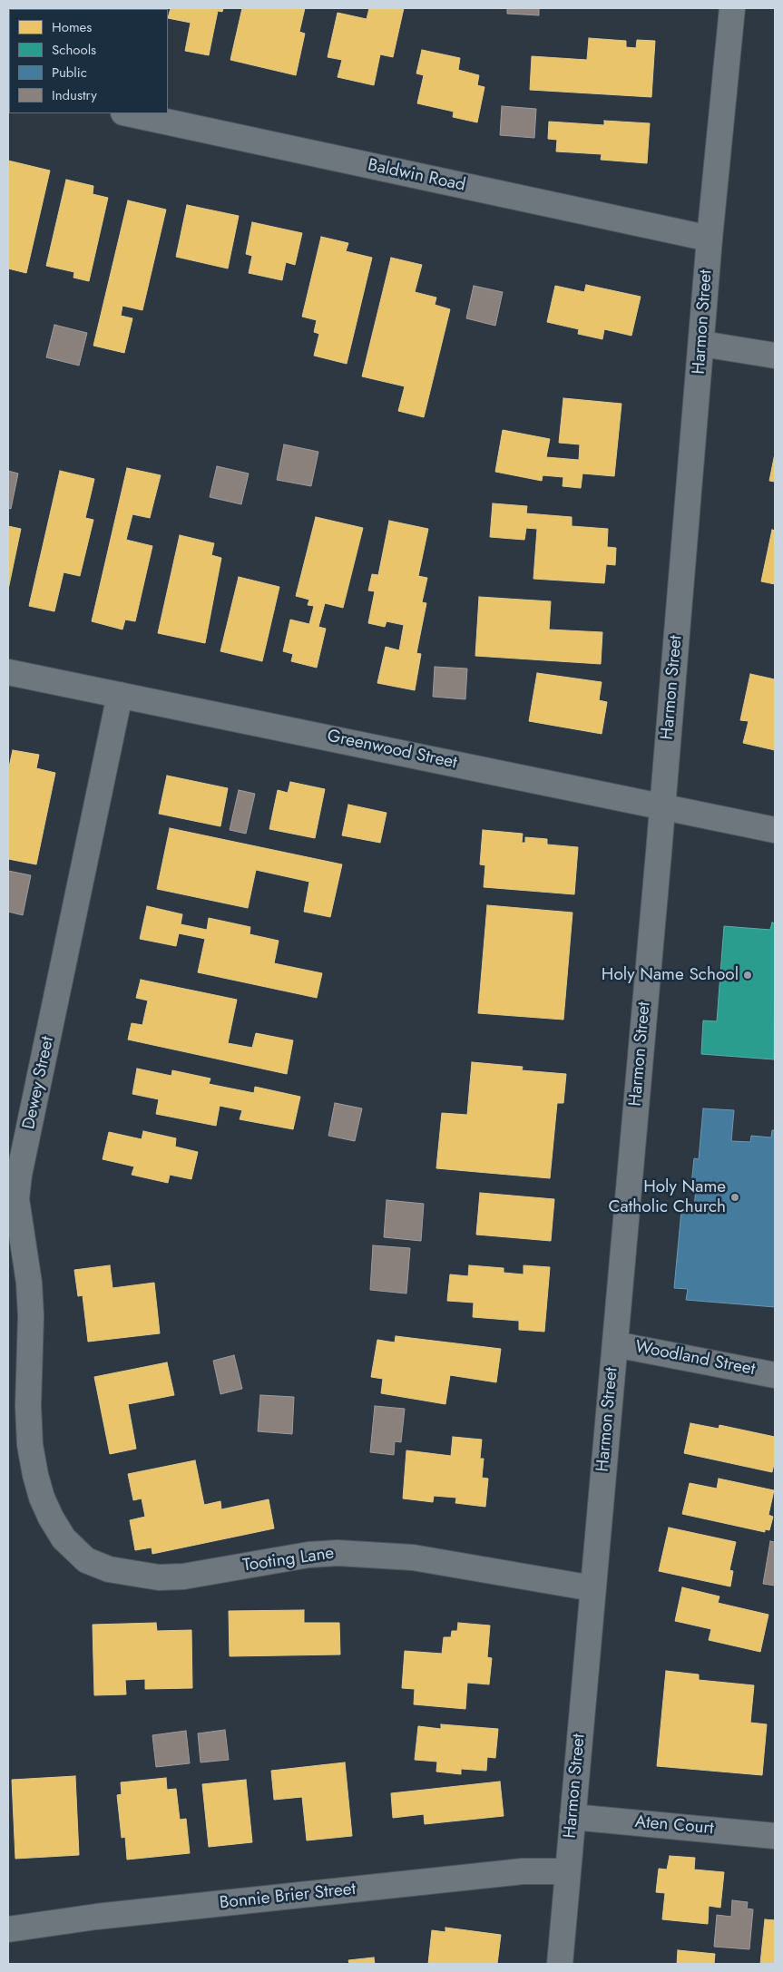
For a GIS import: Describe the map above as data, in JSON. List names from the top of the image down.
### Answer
{
  "streets": {
    "street": [
      "Baldwin Road",
      "Harmon Street",
      "Greenwood Street",
      "Dewey Street",
      "Woodland Street",
      "Tooting Lane",
      "Aten Court",
      "Bonnie Brier Street"
    ]
  },
  "crossings": [
    ["Baldwin Road", "Harmon Street"],
    ["Harmon Street", "Greenwood Street"],
    ["Harmon Street", "Woodland Street"],
    ["Harmon Street", "Tooting Lane"],
    ["Harmon Street", "Aten Court"],
    ["Harmon Street", "Bonnie Brier Street"],
    ["Greenwood Street", "Dewey Street"],
    ["Dewey Street", "Tooting Lane"]
  ],
  "places": ["Holy Name School", "Holy Name Catholic Church"],
  "legend": [
    "Homes",
    "Schools",
    "Public",
    "Industry"
  ]
}
